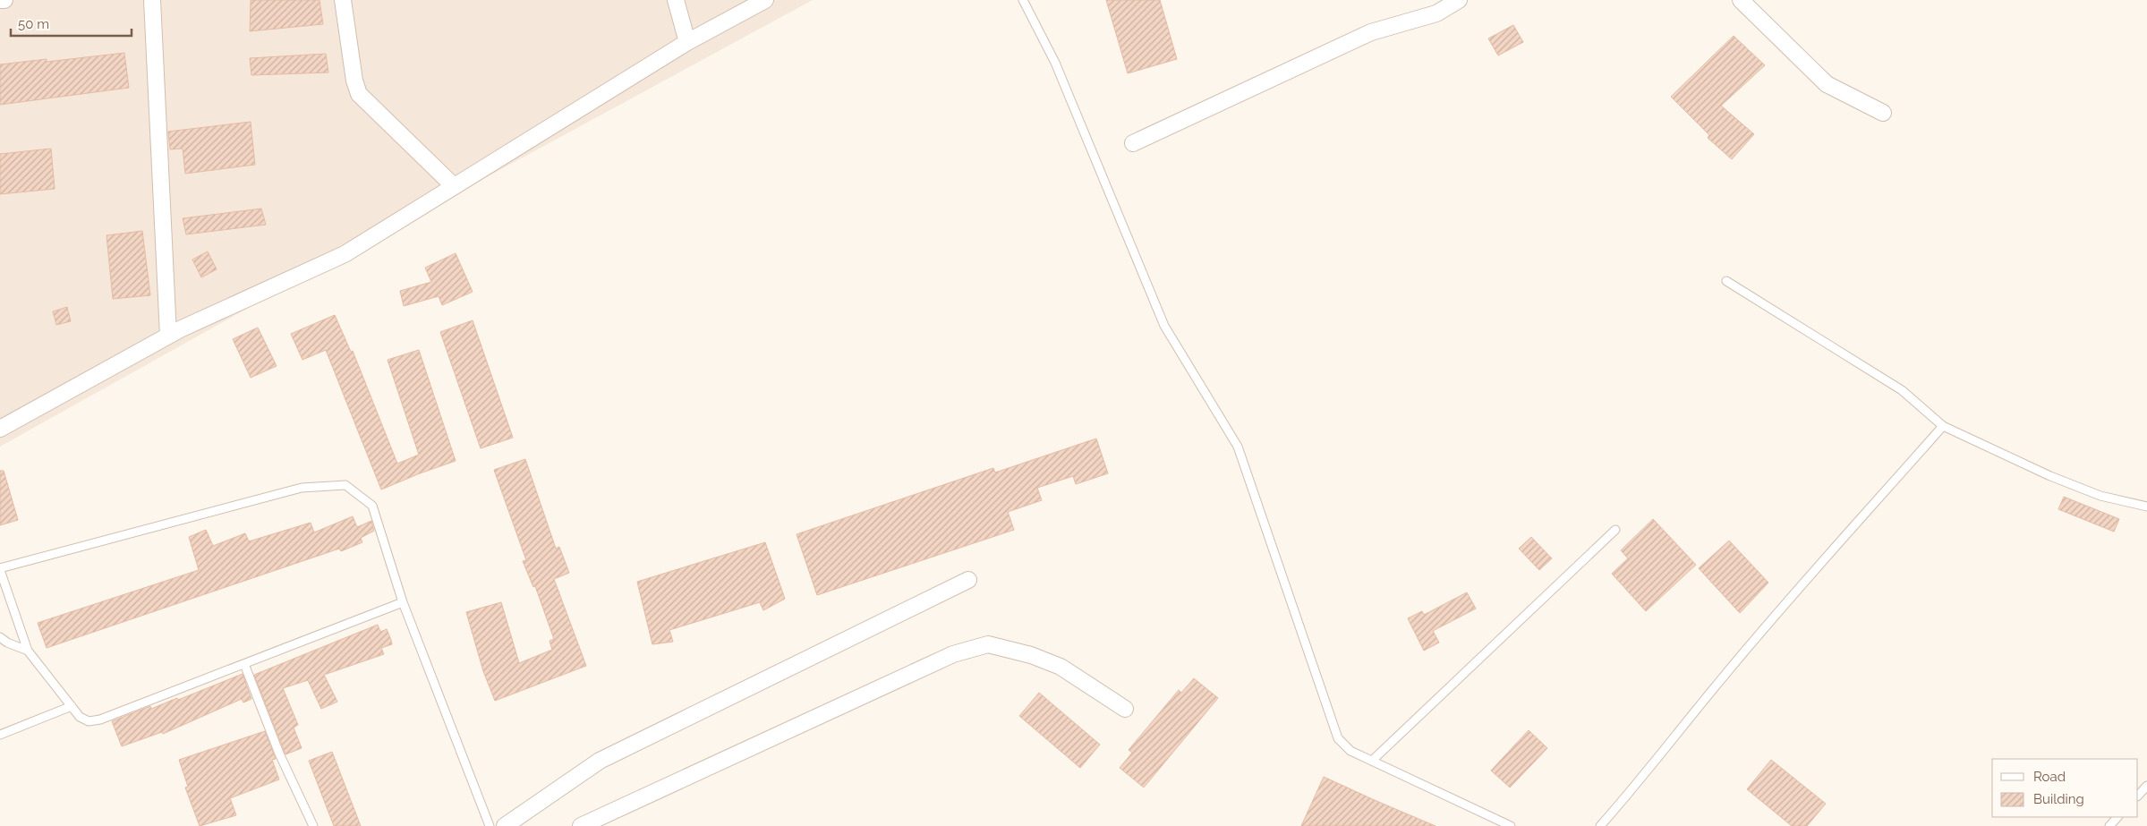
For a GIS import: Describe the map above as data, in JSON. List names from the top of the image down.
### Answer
{
  "legend": ["Road", "Building"],
  "scale_bar": "50 m"
}
